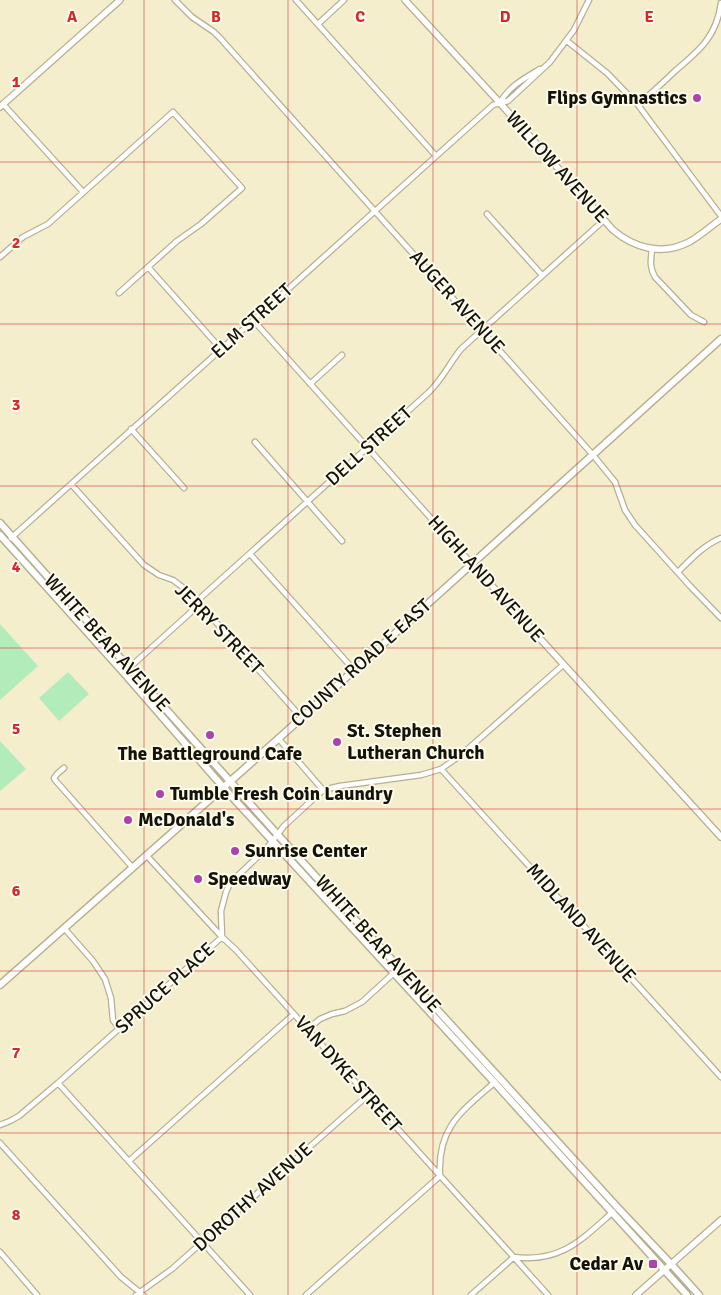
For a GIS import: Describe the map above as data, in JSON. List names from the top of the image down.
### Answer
{
  "streets": {
    "main road": ["WHITE BEAR AVENUE", "COUNTY ROAD E EAST"],
    "street": [
      "WILLOW AVENUE",
      "AUGER AVENUE",
      "ELM STREET",
      "DELL STREET",
      "HIGHLAND AVENUE",
      "JERRY STREET",
      "MIDLAND AVENUE",
      "SPRUCE PLACE",
      "VAN DYKE STREET",
      "DOROTHY AVENUE"
    ]
  },
  "crossings": [
    ["WILLOW AVENUE", "ELM STREET"],
    ["WILLOW AVENUE", "DELL STREET"],
    ["AUGER AVENUE", "ELM STREET"],
    ["AUGER AVENUE", "DELL STREET"],
    ["AUGER AVENUE", "COUNTY ROAD E EAST"],
    ["ELM STREET", "HIGHLAND AVENUE"],
    ["ELM STREET", "JERRY STREET"],
    ["ELM STREET", "WHITE BEAR AVENUE"],
    ["DELL STREET", "HIGHLAND AVENUE"],
    ["DELL STREET", "JERRY STREET"],
    ["DELL STREET", "WHITE BEAR AVENUE"],
    ["HIGHLAND AVENUE", "COUNTY ROAD E EAST"],
    ["JERRY STREET", "COUNTY ROAD E EAST"],
    ["WHITE BEAR AVENUE", "COUNTY ROAD E EAST"],
    ["WHITE BEAR AVENUE", "SPRUCE PLACE"],
    ["COUNTY ROAD E EAST", "VAN DYKE STREET"],
    ["SPRUCE PLACE", "VAN DYKE STREET"],
    ["VAN DYKE STREET", "DOROTHY AVENUE"]
  ],
  "places": {
    "other": [
      "Flips Gymnastics",
      "The Battleground Cafe",
      "St. Stephen Lutheran Church",
      "Tumble Fresh Coin Laundry",
      "McDonald's",
      "Sunrise Center",
      "Speedway"
    ],
    "transit": ["Cedar Av"]
  },
  "grid": {
    "columns": [
      "A",
      "B",
      "C",
      "D",
      "E"
    ],
    "rows": [
      "1",
      "2",
      "3",
      "4",
      "5",
      "6",
      "7",
      "8"
    ]
  }
}
